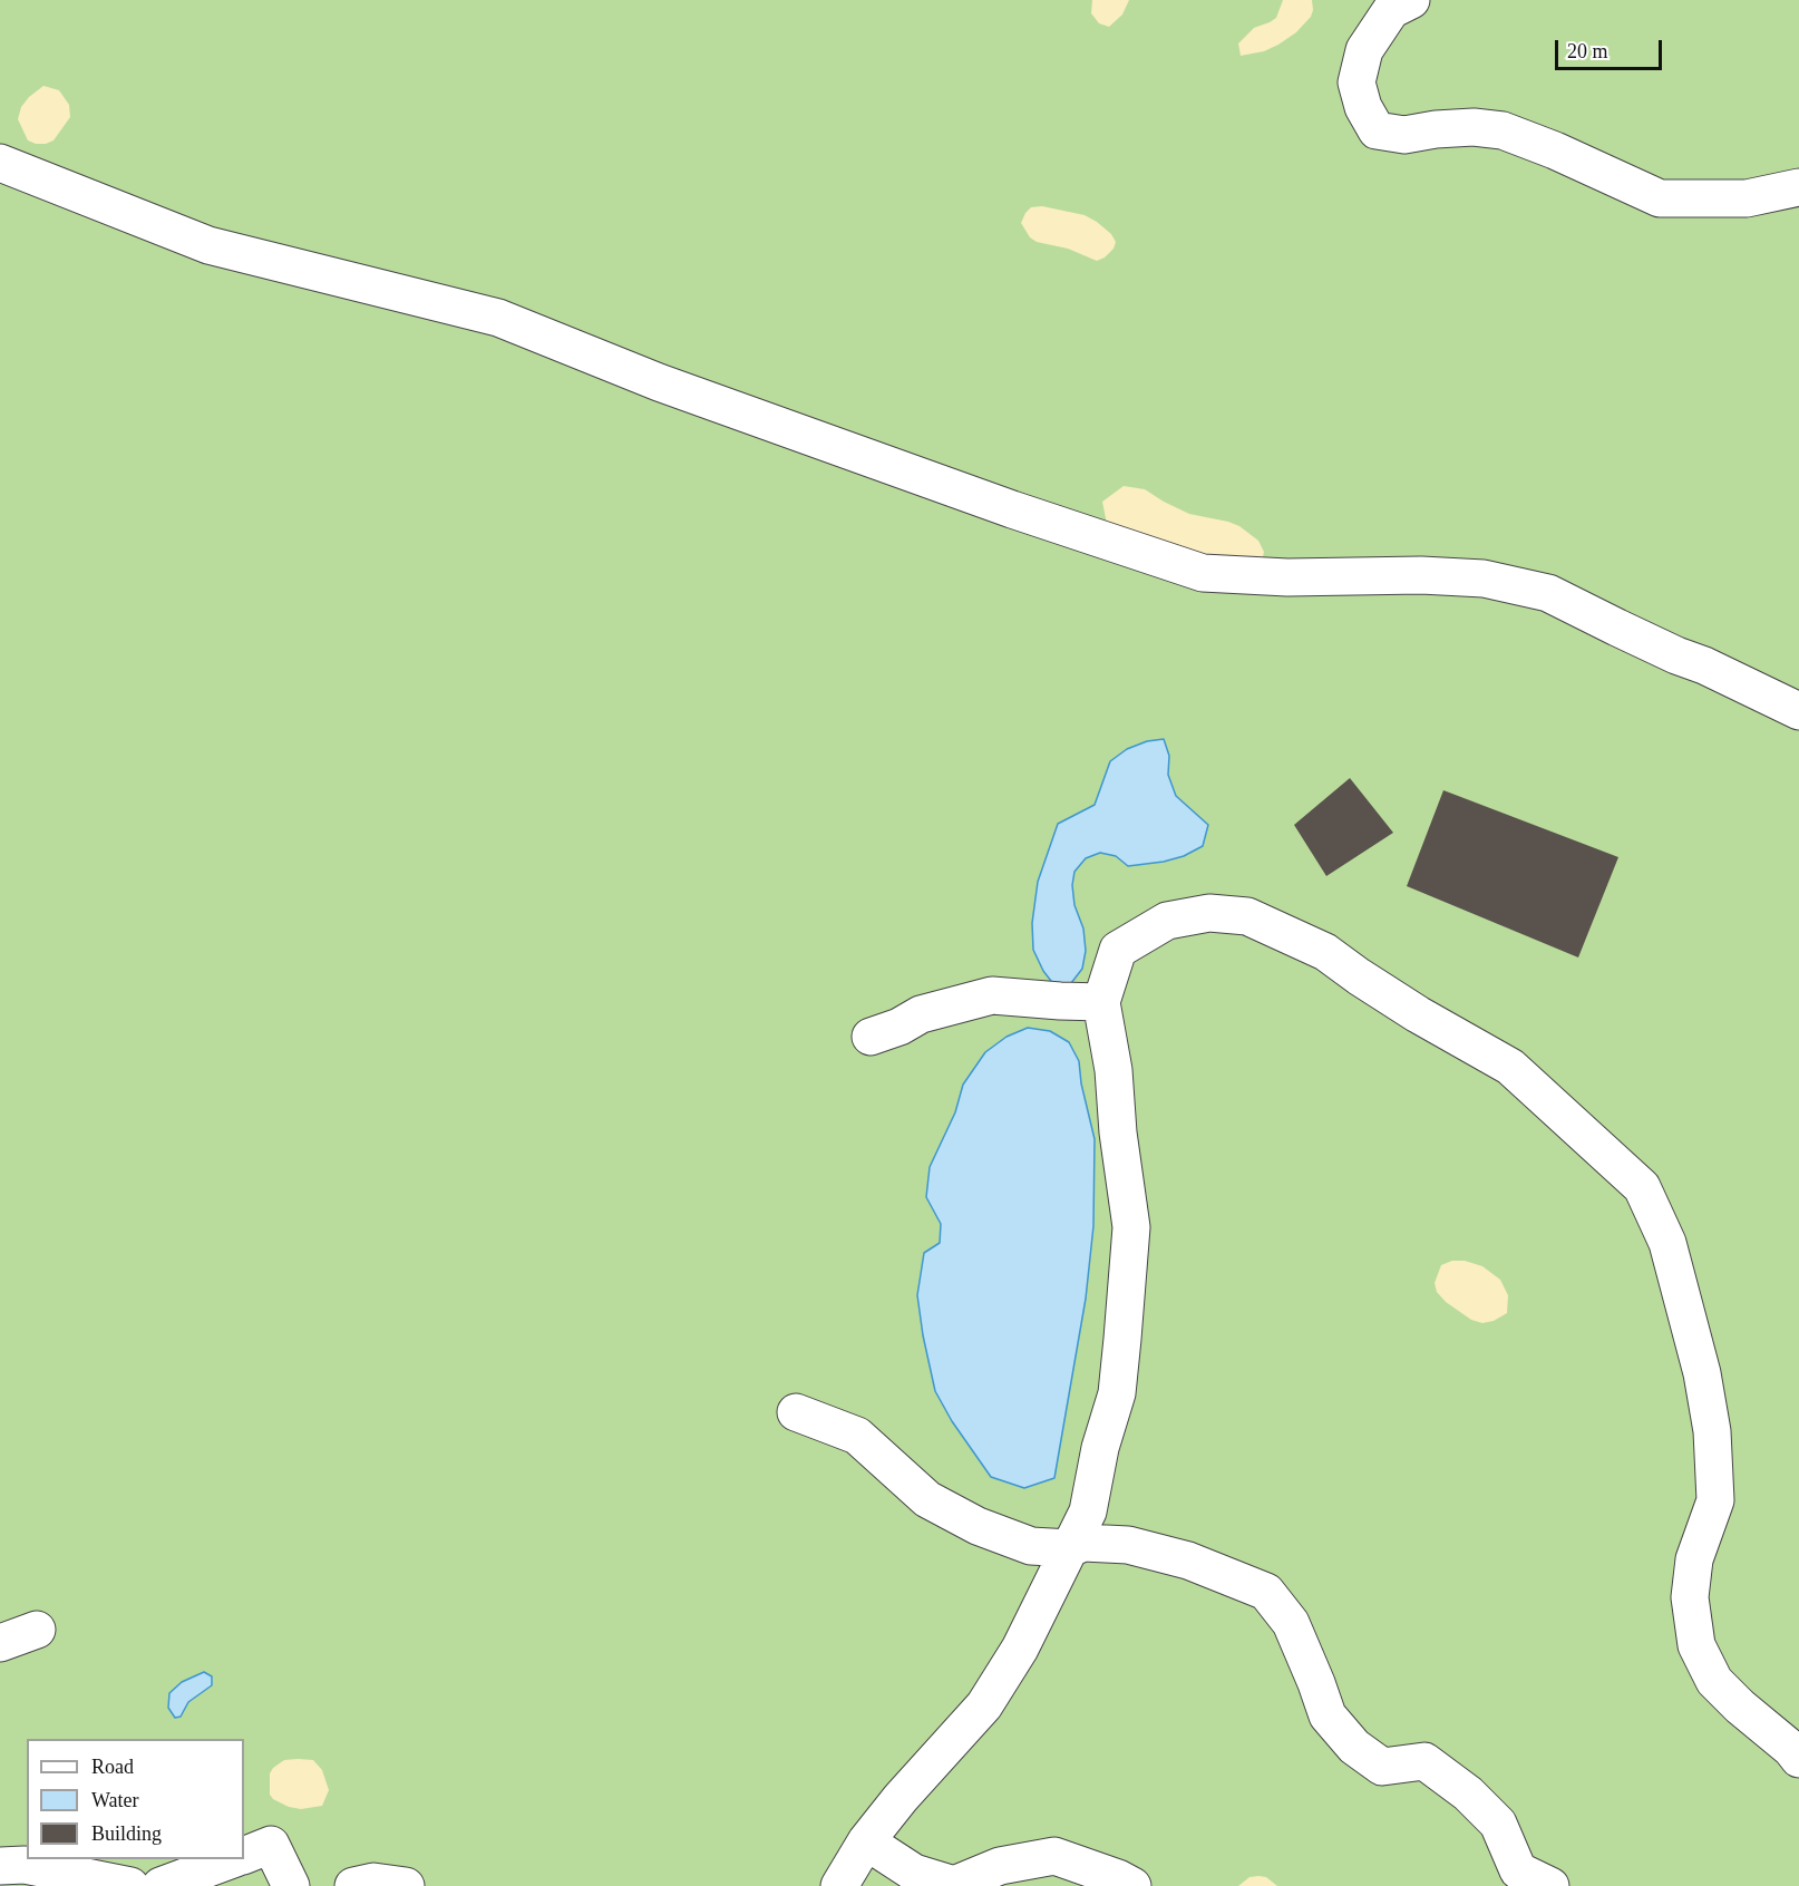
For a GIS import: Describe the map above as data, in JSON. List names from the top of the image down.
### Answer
{
  "legend": ["Road", "Water", "Building"],
  "scale_bar": "20 m"
}
